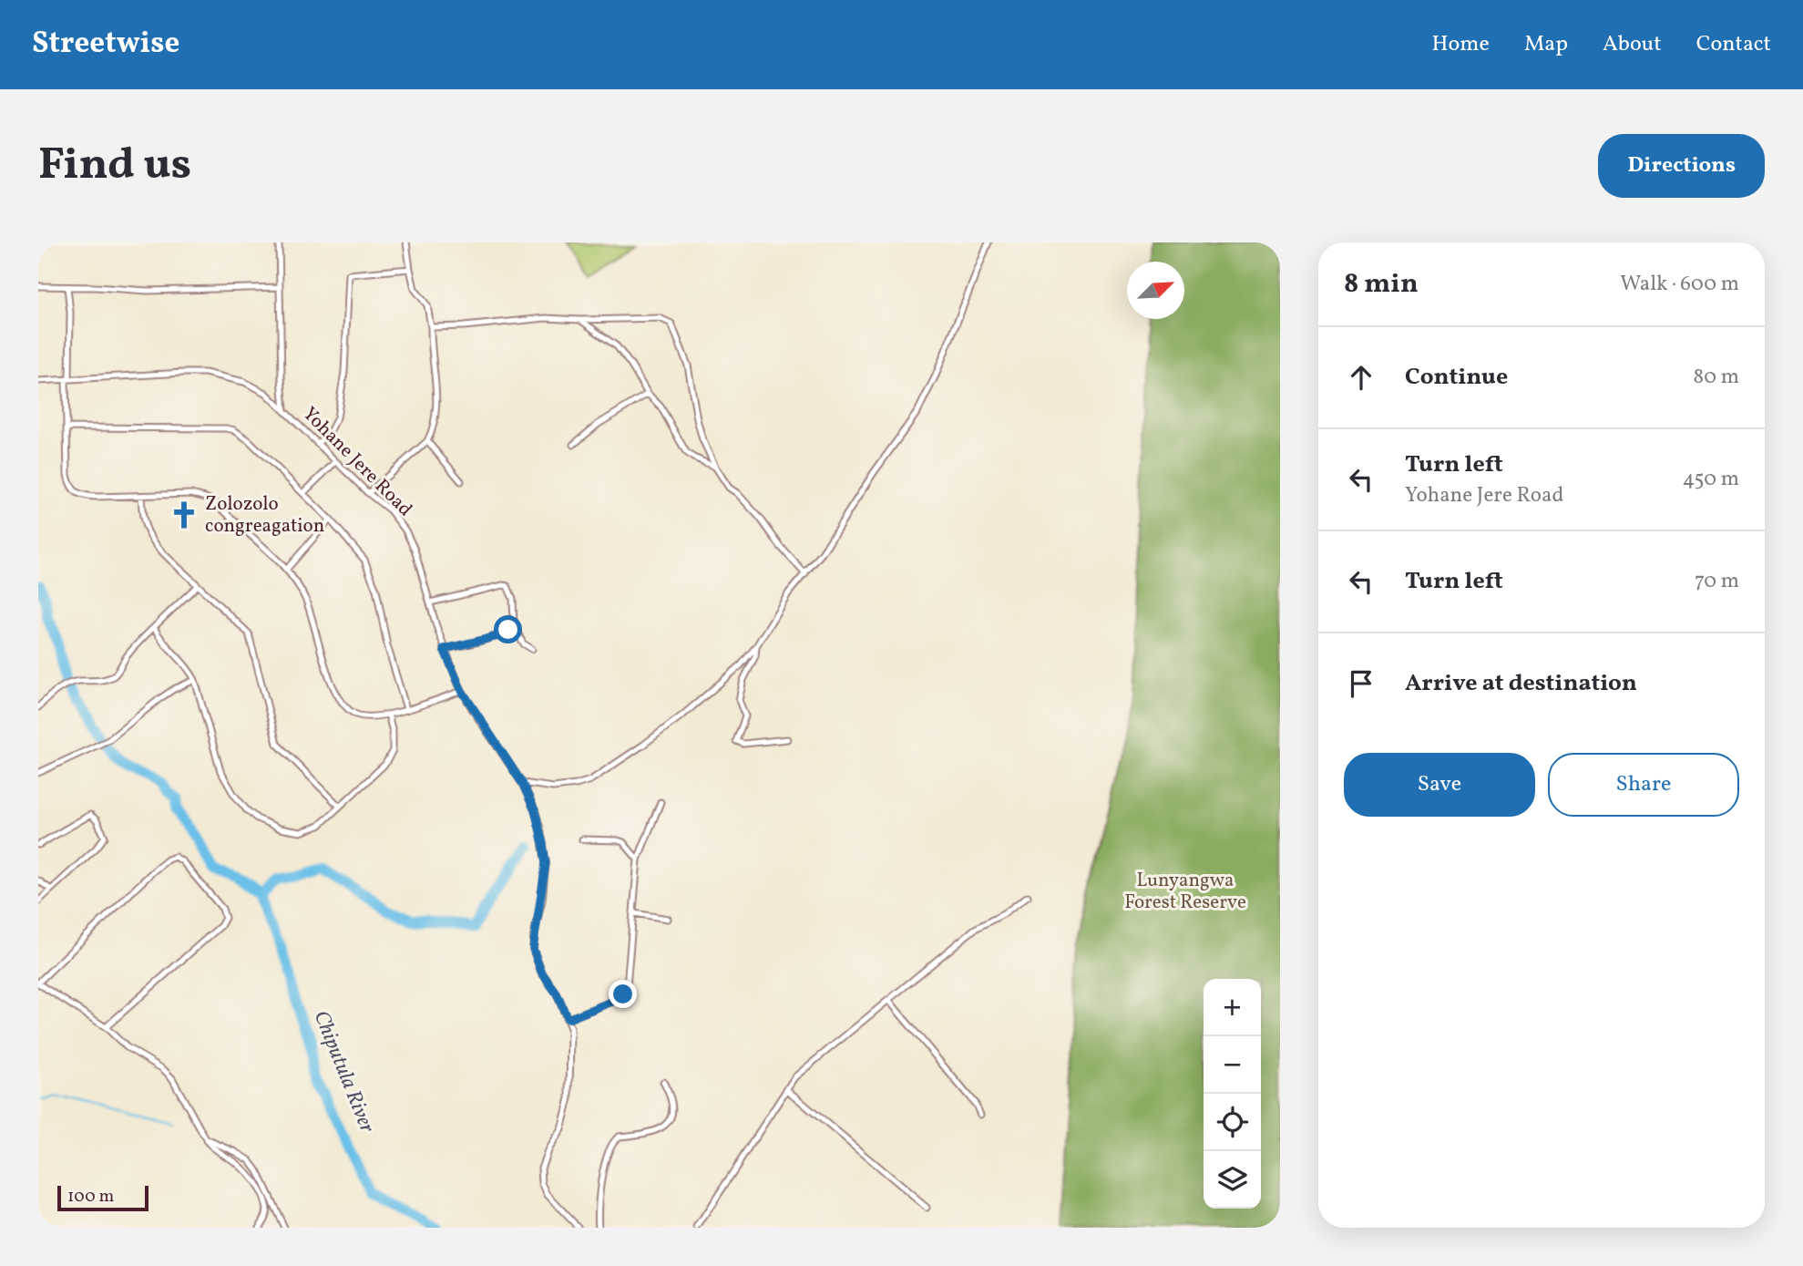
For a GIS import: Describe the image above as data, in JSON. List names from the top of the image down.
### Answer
{
  "streets": {
    "street": ["Yohane Jere Road"]
  },
  "water": ["Chiputula River"],
  "parks": ["Lunyangwa Forest Reserve"],
  "places": {
    "church": ["Zolozolo congreagation"]
  },
  "scale_bar": "100 m",
  "north": "top right",
  "page": {
    "header": "Streetwise",
    "nav": [
      "Home",
      "Map",
      "About",
      "Contact"
    ],
    "buttons": [
      "Directions",
      ["Save", "Share"]
    ],
    "title": "Find us",
    "heading": ["8 min", "Walk · 600 m"],
    "list": [
      ["Continue", "80 m"],
      ["Turn left", "Yohane Jere Road", "450 m"],
      ["Turn left", "70 m"],
      "Arrive at destination"
    ],
    "map_buttons": ["+", "−"],
    "scale": "100 m"
  }
}
